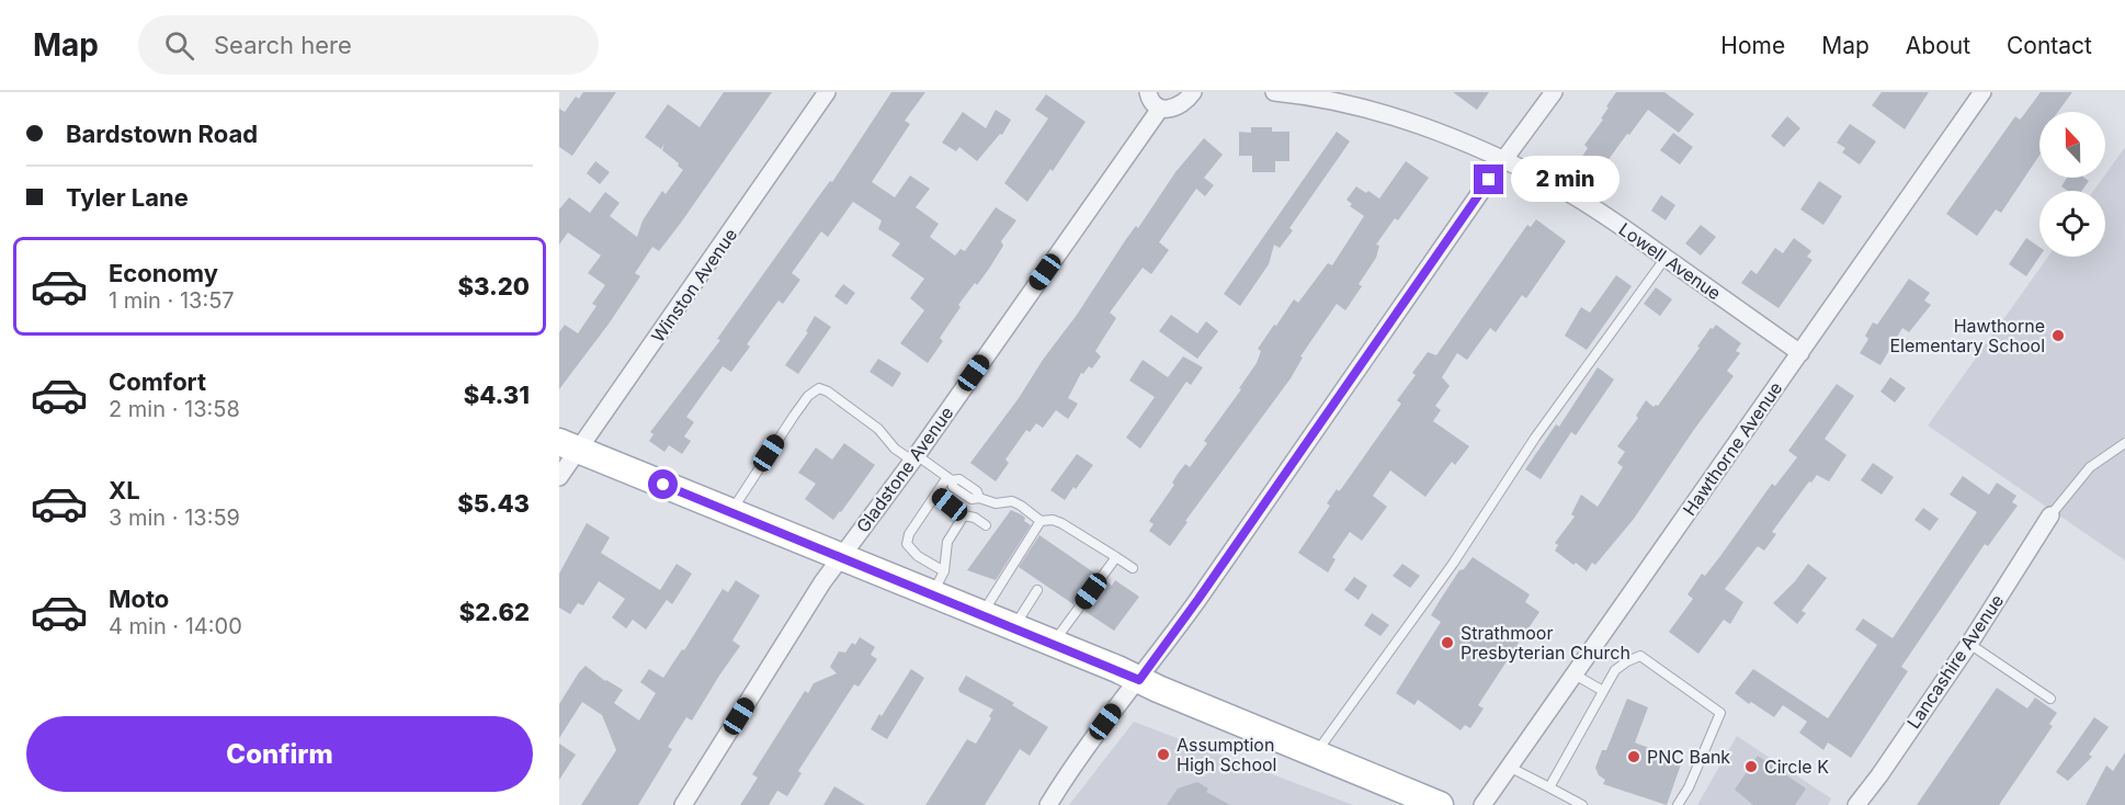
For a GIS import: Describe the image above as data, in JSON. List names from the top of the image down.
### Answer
{
  "streets": {
    "street": [
      "Lowell Avenue",
      "Winston Avenue",
      "Hawthorne Avenue",
      "Gladstone Avenue",
      "Lancashire Avenue"
    ]
  },
  "crossings": [
    ["Lowell Avenue", "Hawthorne Avenue"]
  ],
  "places": [
    "Hawthorne Elementary School",
    "Strathmoor Presbyterian Church",
    "Assumption High School",
    "PNC Bank",
    "Circle K"
  ],
  "north": "top",
  "page": {
    "header": "Map",
    "search": "Search here",
    "nav": [
      "Home",
      "Map",
      "About",
      "Contact"
    ],
    "banner": ["Bardstown Road", "Tyler Lane"],
    "bubble": "2 min",
    "list": [
      {
        "name": "Economy",
        "note": "1 min · 13:57",
        "value": "$3.20"
      },
      {
        "name": "Comfort",
        "note": "2 min · 13:58",
        "value": "$4.31"
      },
      {
        "name": "XL",
        "note": "3 min · 13:59",
        "value": "$5.43"
      },
      {
        "name": "Moto",
        "note": "4 min · 14:00",
        "value": "$2.62"
      }
    ],
    "buttons": "Confirm"
  }
}
